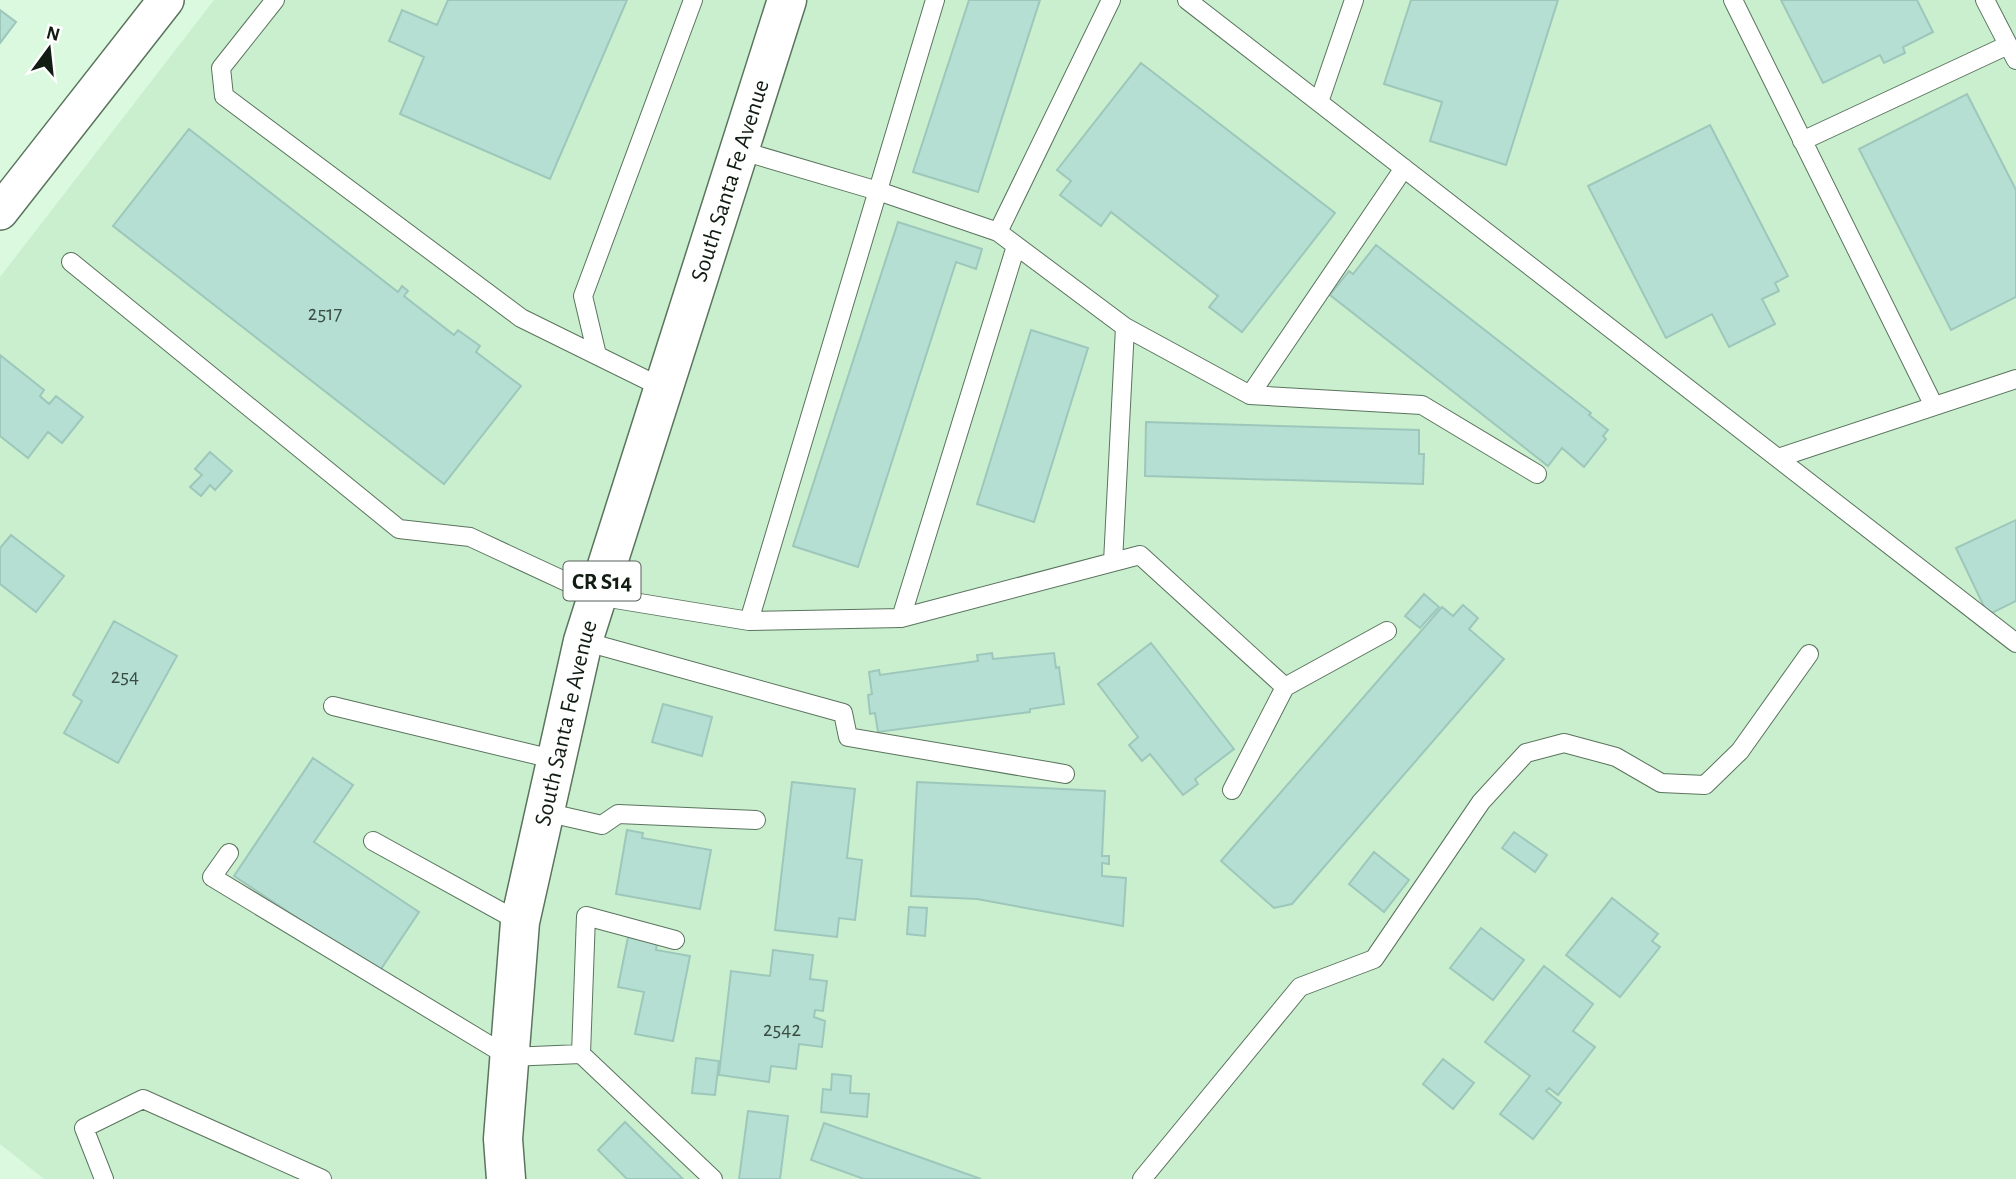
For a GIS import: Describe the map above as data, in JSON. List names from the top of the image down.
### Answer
{
  "streets": {
    "main road": ["South Santa Fe Avenue", "CR S14"]
  },
  "house_numbers": ["2517", "254", "2542"],
  "north": "top"
}
